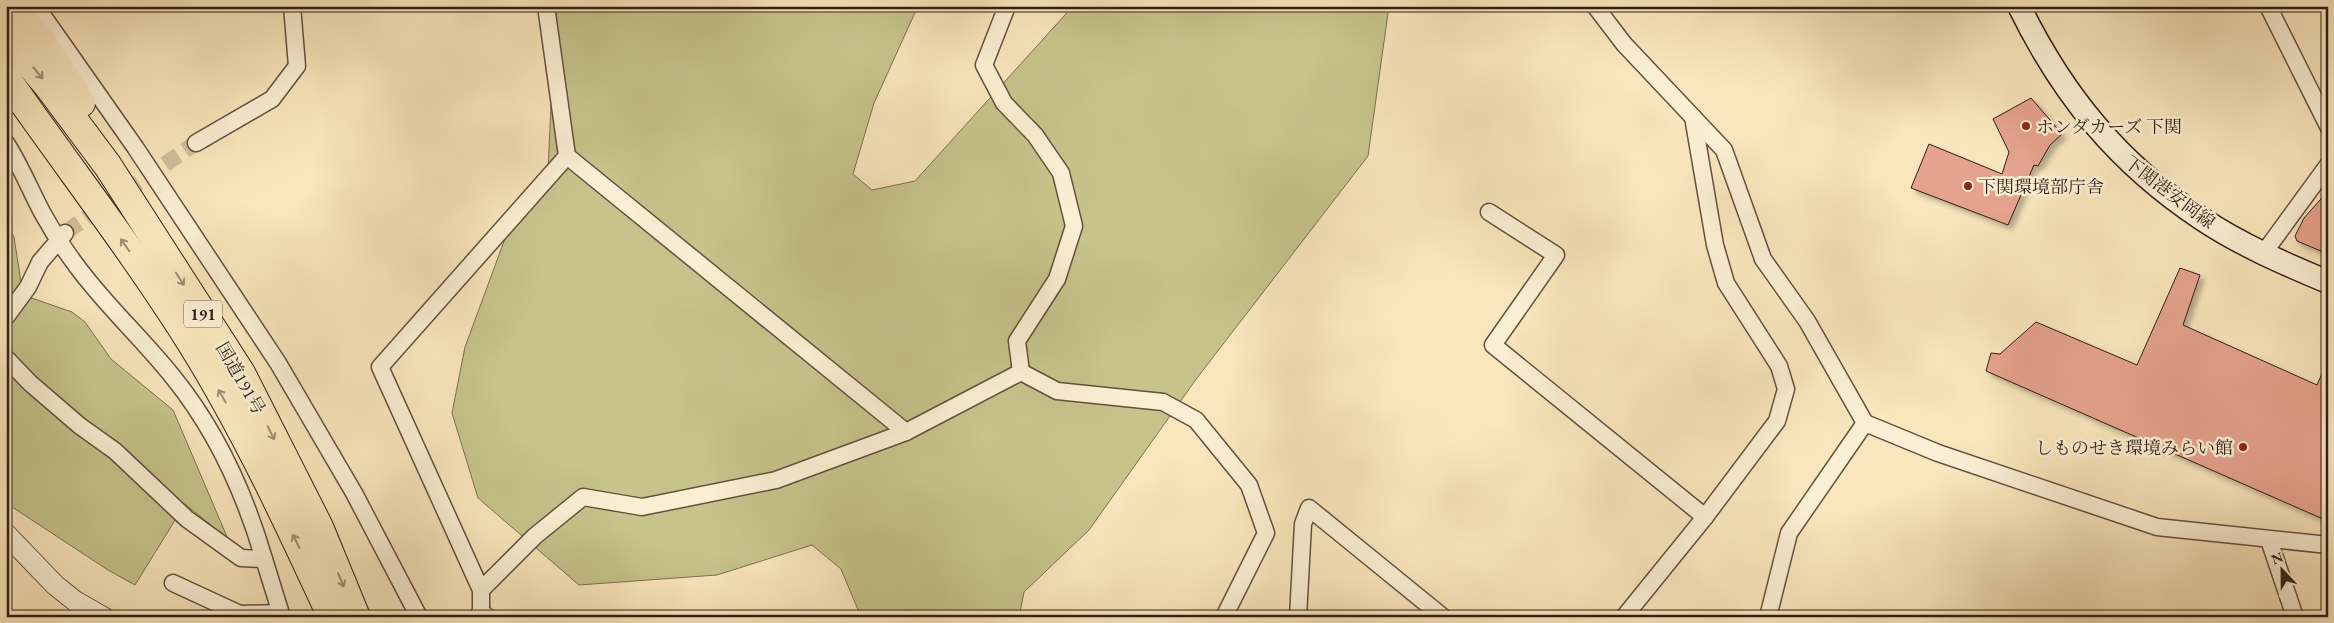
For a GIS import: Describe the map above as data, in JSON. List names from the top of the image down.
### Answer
{
  "streets": {
    "highway": ["191", "国道191号"],
    "main road": ["下関港安岡線"]
  },
  "places": ["ホンダカーズ 下関", "下関環境部庁舎", "しものせき環境みらい館"],
  "north": "top"
}
